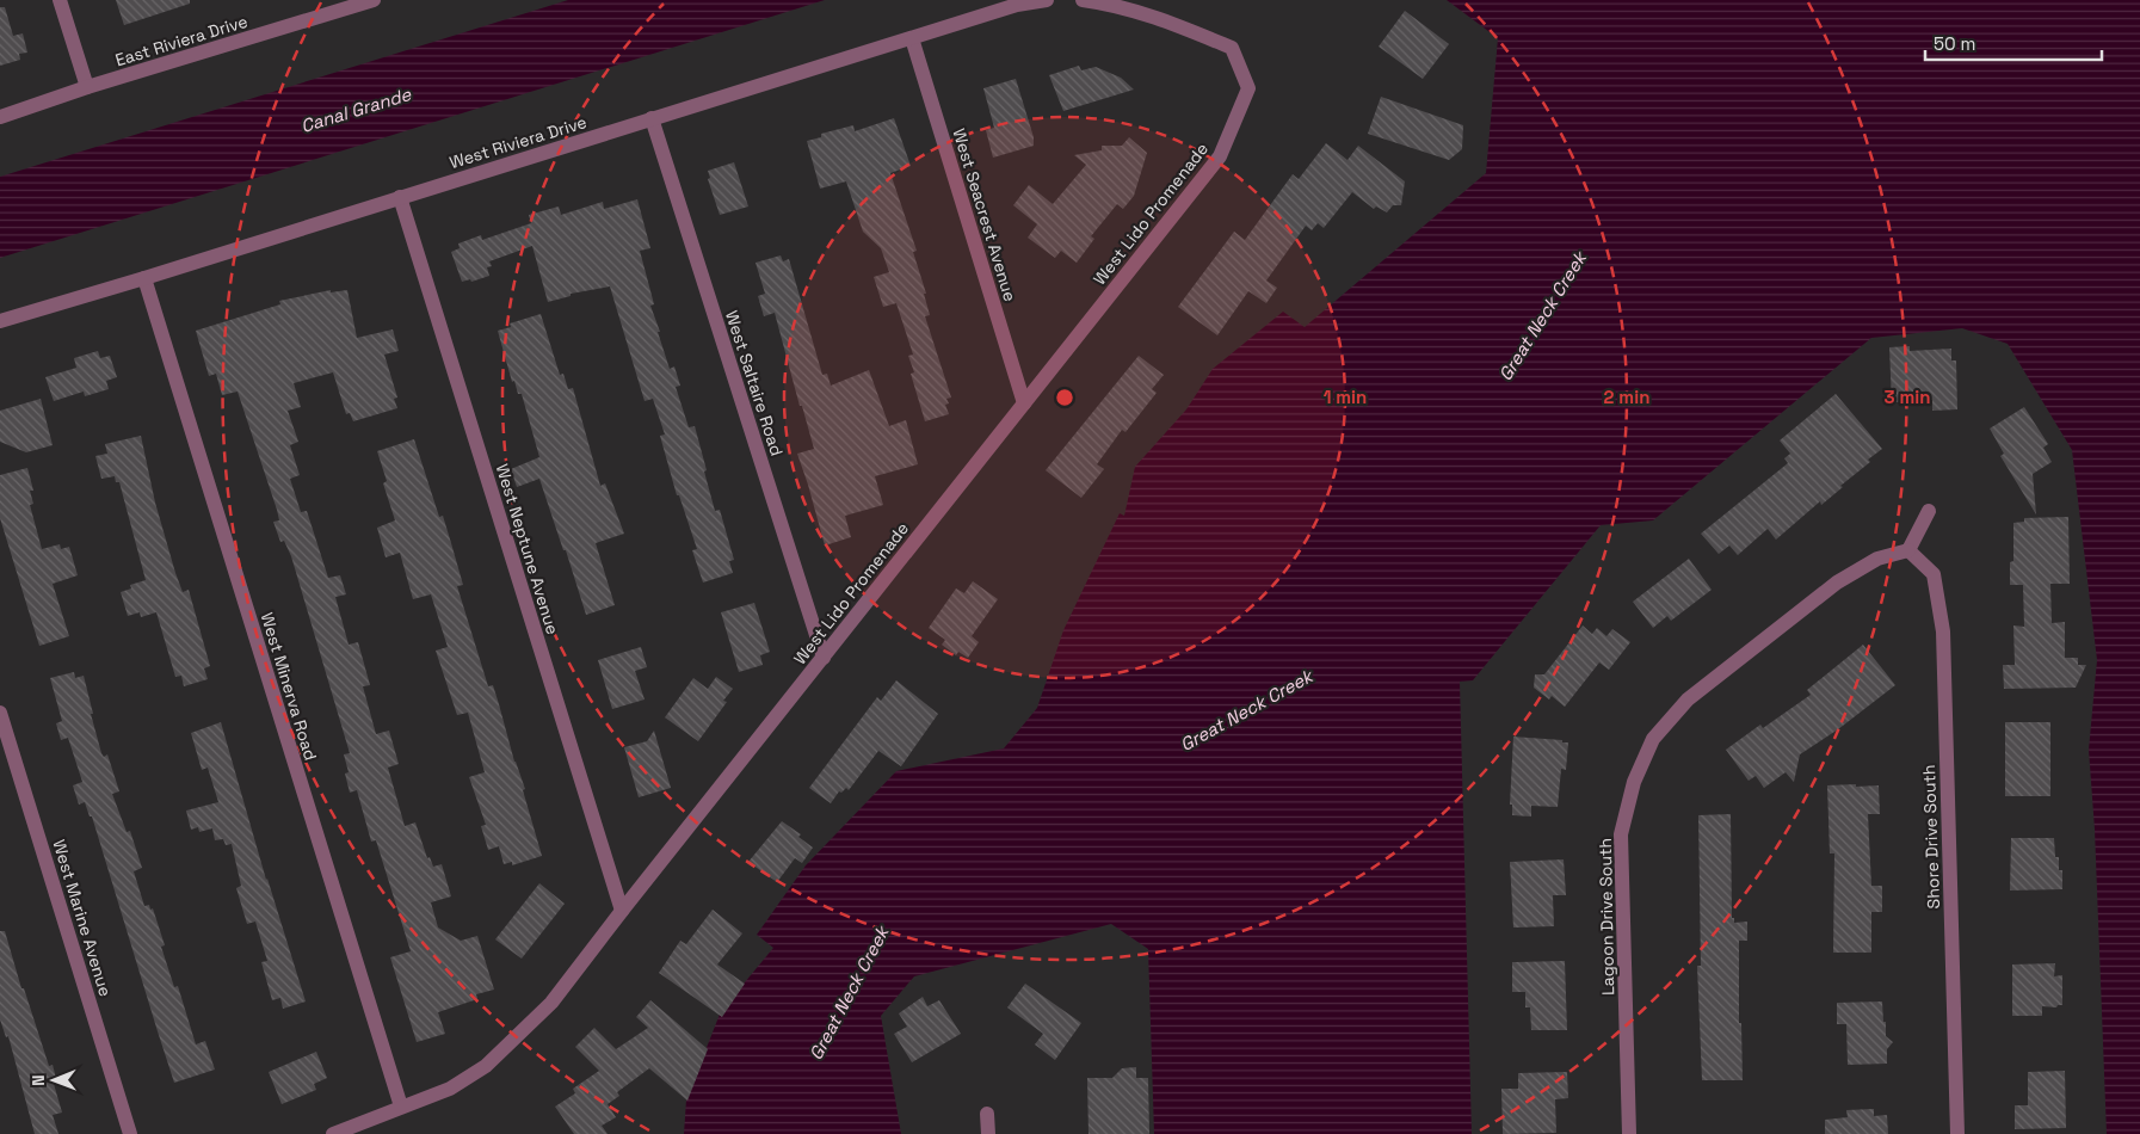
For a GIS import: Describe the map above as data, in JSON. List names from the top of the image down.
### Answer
{
  "streets": {
    "street": [
      "East Riviera Drive",
      "West Riviera Drive",
      "West Lido Promenade",
      "West Seacrest Avenue",
      "West Saltaire Road",
      "West Neptune Avenue",
      "West Minerva Road",
      "Shore Drive South",
      "Lagoon Drive South",
      "West Marine Avenue"
    ]
  },
  "crossings": [
    ["West Riviera Drive", "West Seacrest Avenue"],
    ["West Riviera Drive", "West Saltaire Road"],
    ["West Riviera Drive", "West Neptune Avenue"],
    ["West Riviera Drive", "West Minerva Road"],
    ["West Lido Promenade", "West Seacrest Avenue"],
    ["West Lido Promenade", "West Saltaire Road"],
    ["West Lido Promenade", "West Neptune Avenue"],
    ["West Lido Promenade", "West Minerva Road"],
    ["Shore Drive South", "Lagoon Drive South"]
  ],
  "water": ["Canal Grande", "Great Neck Creek"],
  "scale_bar": "50 m",
  "north": "left",
  "rings": ["1 min", "2 min", "3 min"]
}
